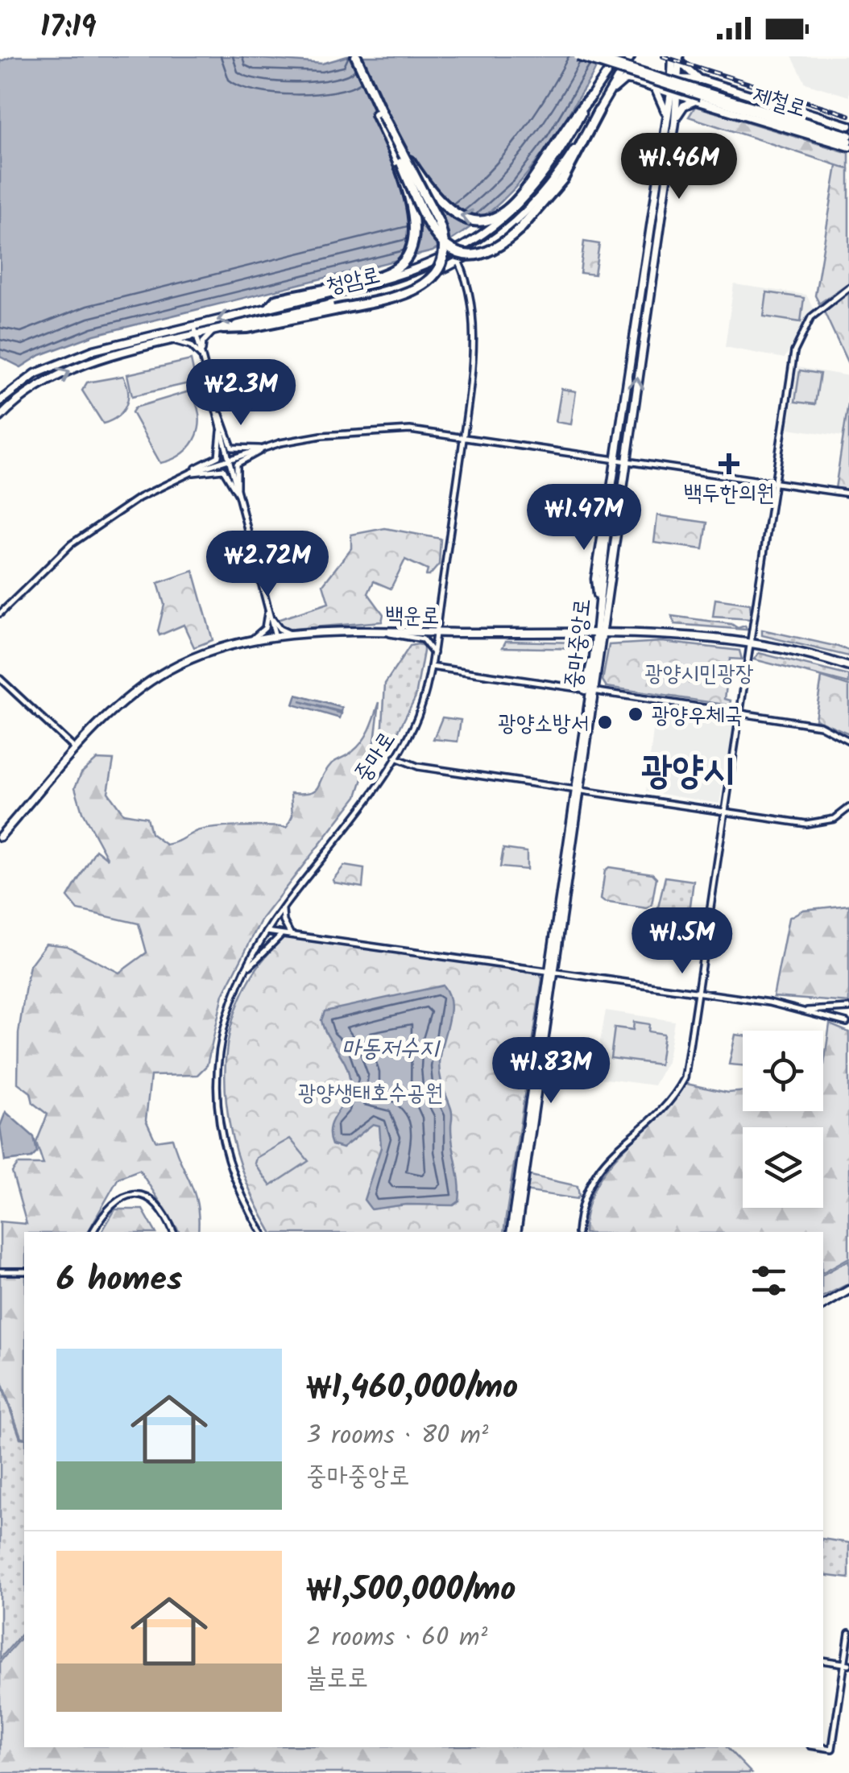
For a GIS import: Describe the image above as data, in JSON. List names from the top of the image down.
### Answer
{
  "streets": {
    "main road": [
      "제철로",
      "청암로",
      "백운로",
      "중마중앙로"
    ],
    "street": ["중마로"]
  },
  "crossings": [
    ["청암로", "중마로"],
    ["백운로", "중마중앙로"],
    ["백운로", "중마로"]
  ],
  "districts": ["광양시"],
  "water": ["마동저수지"],
  "parks": ["광양시민광장", "광양생태호수공원"],
  "places": {
    "health": ["백두한의원"],
    "other": ["광양우체국", "광양소방서"]
  },
  "page": {
    "status": "17:19",
    "price": [
      "₩1.46M",
      "₩2.3M",
      "₩1.47M",
      "₩2.72M",
      "₩1.5M",
      "₩1.83M"
    ],
    "heading": "6 homes",
    "list": [
      {
        "name": "₩1,460,000/mo",
        "note": "3 rooms · 80 m² · 중마중앙로"
      },
      {
        "name": "₩1,500,000/mo",
        "note": "2 rooms · 60 m² · 불로로"
      }
    ]
  }
}
